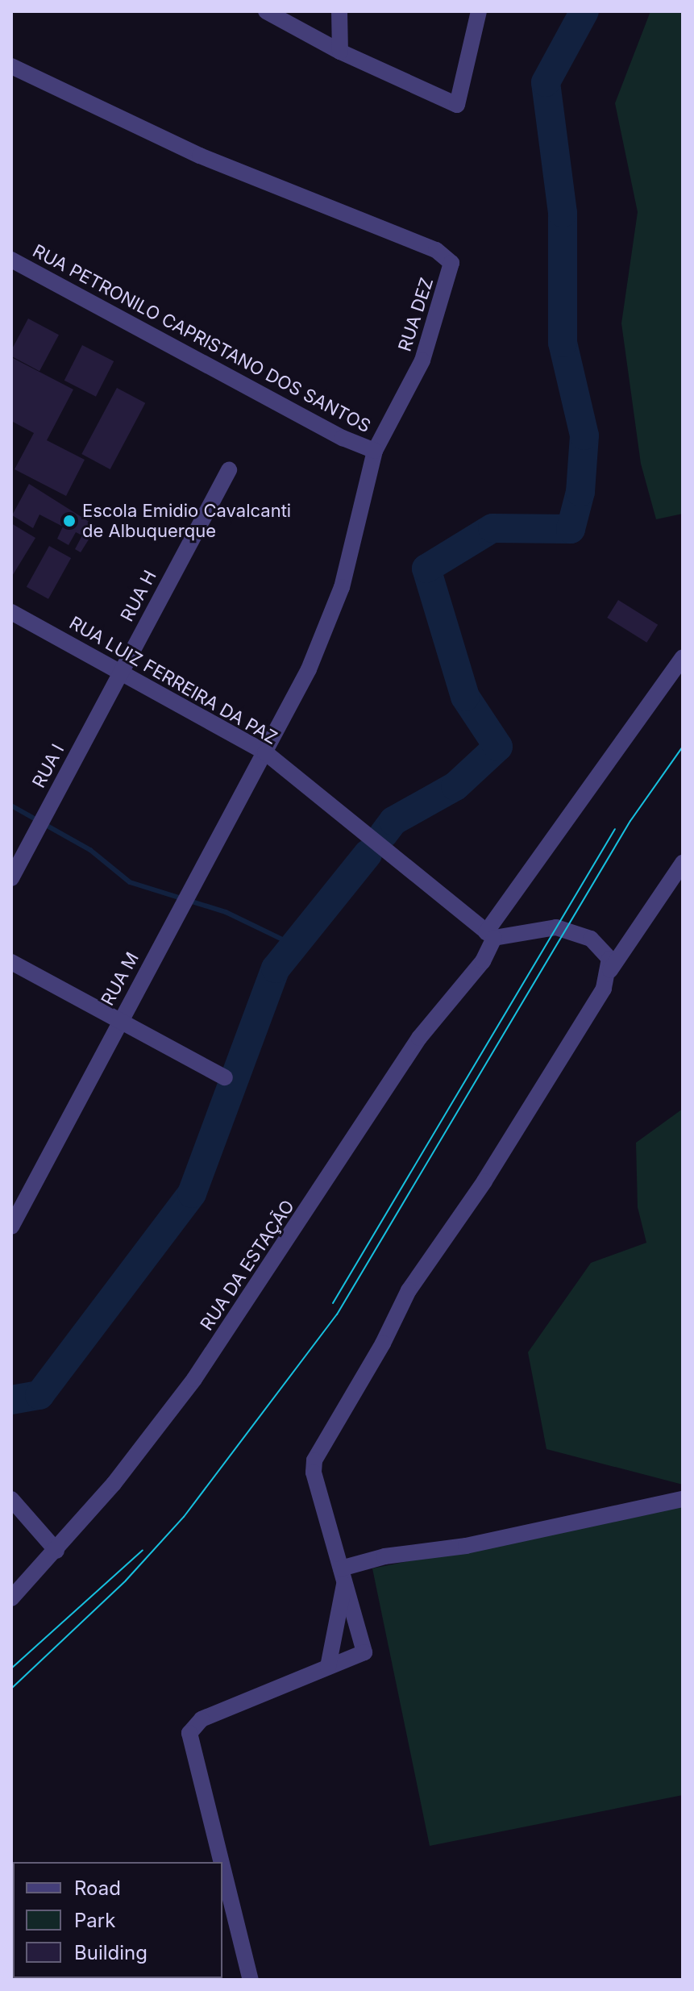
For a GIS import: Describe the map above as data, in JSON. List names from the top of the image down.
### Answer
{
  "streets": {
    "street": [
      "RUA DEZ",
      "RUA PETRONILO CAPRISTANO DOS SANTOS",
      "RUA H",
      "RUA LUIZ FERREIRA DA PAZ",
      "RUA I",
      "RUA M",
      "RUA DA ESTAÇÃO"
    ]
  },
  "crossings": [
    ["RUA DEZ", "RUA PETRONILO CAPRISTANO DOS SANTOS"],
    ["RUA DEZ", "RUA LUIZ FERREIRA DA PAZ"],
    ["RUA DEZ", "RUA M"],
    ["RUA H", "RUA LUIZ FERREIRA DA PAZ"],
    ["RUA H", "RUA I"],
    ["RUA LUIZ FERREIRA DA PAZ", "RUA I"],
    ["RUA LUIZ FERREIRA DA PAZ", "RUA M"],
    ["RUA LUIZ FERREIRA DA PAZ", "RUA DA ESTAÇÃO"]
  ],
  "places": ["Escola Emidio Cavalcanti de Albuquerque"],
  "legend": ["Road", "Park", "Building"]
}
